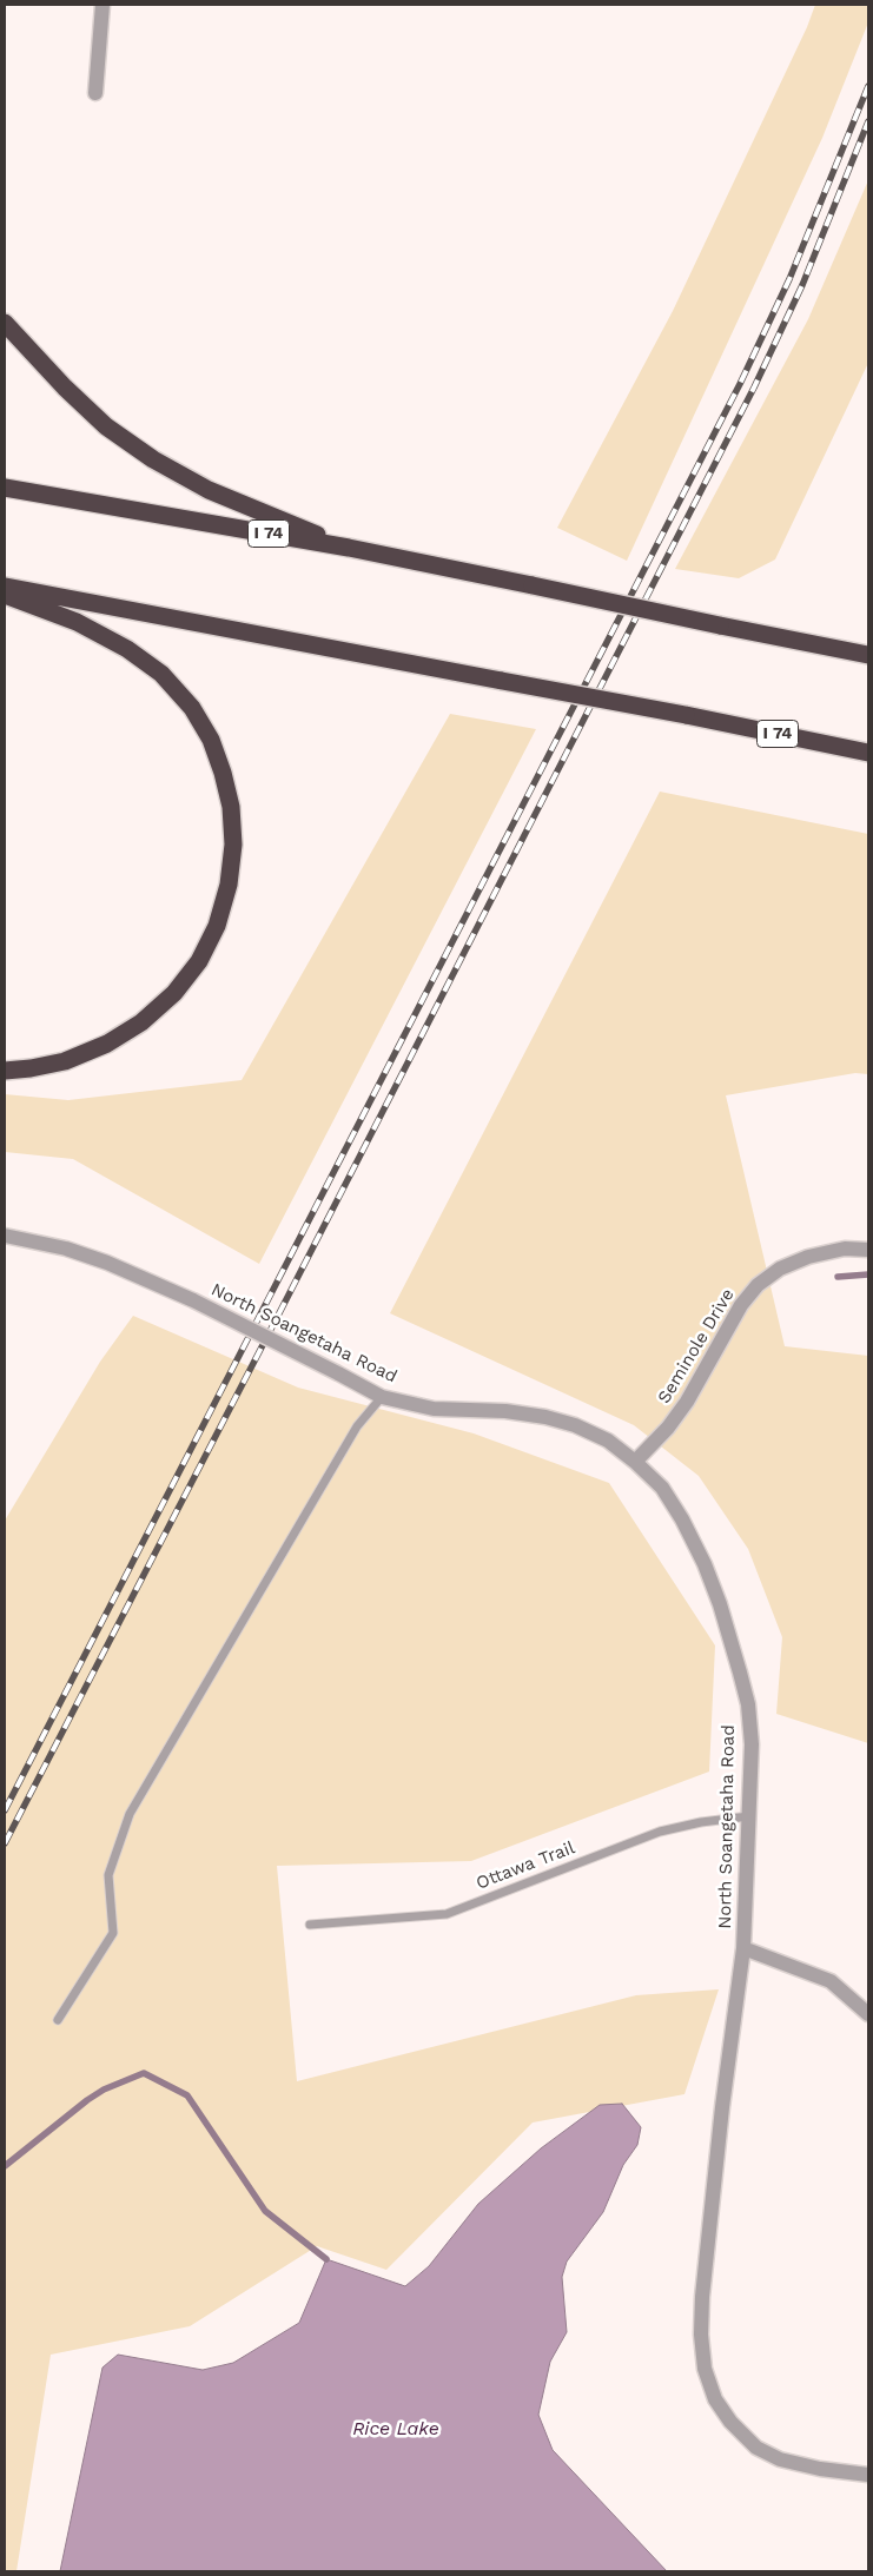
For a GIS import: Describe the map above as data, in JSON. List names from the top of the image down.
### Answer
{
  "streets": {
    "highway": ["I 74"],
    "street": ["North Soangetaha Road", "Seminole Drive"],
    "lane": ["Ottawa Trail"]
  },
  "crossings": [
    ["North Soangetaha Road", "Seminole Drive"],
    ["North Soangetaha Road", "Ottawa Trail"]
  ],
  "water": ["Rice Lake"]
}
